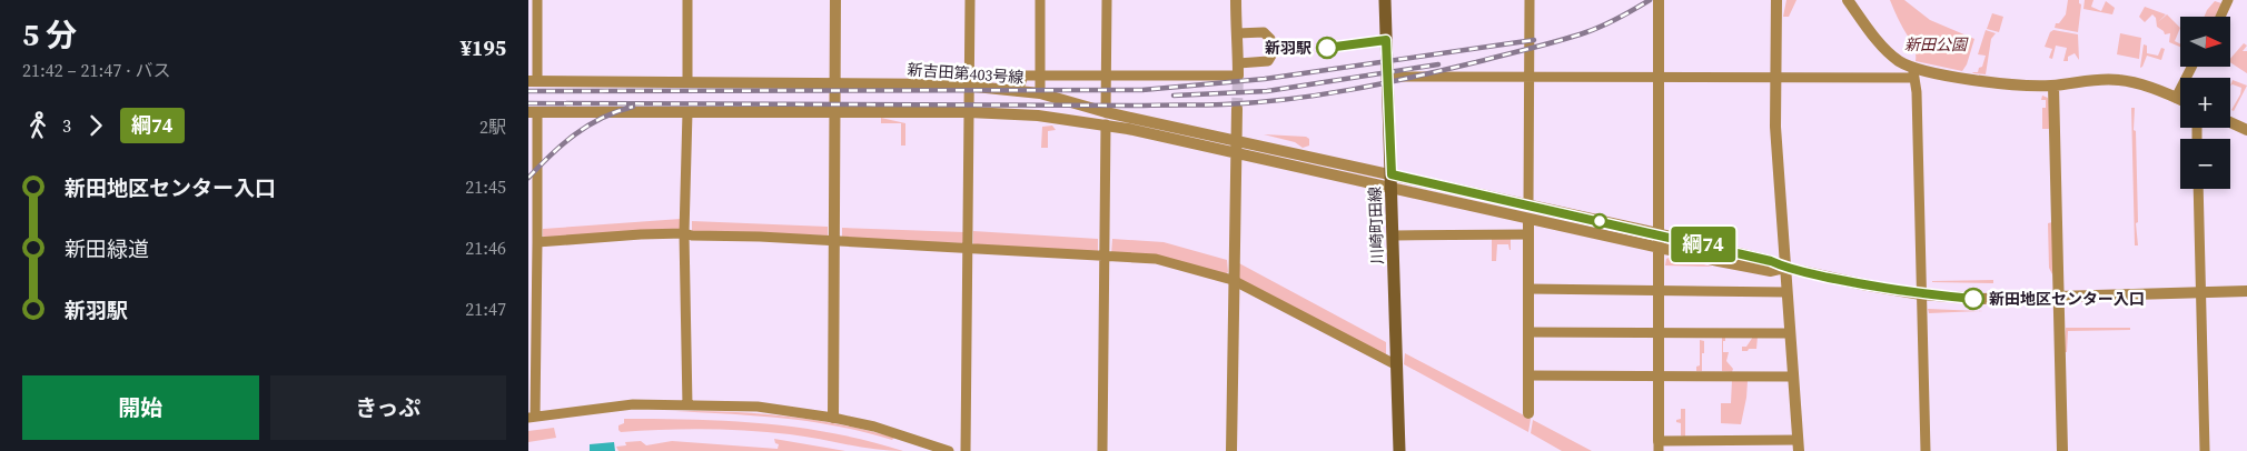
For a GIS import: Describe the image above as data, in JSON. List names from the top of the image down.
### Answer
{
  "streets": {
    "main road": ["川崎町田線"],
    "street": ["新吉田第403号線"]
  },
  "crossings": [
    ["新吉田第403号線", "川崎町田線"]
  ],
  "parks": ["新田公園"],
  "places": ["新羽駅", "新田地区センター入口"],
  "lines": ["bus line 綱74"],
  "north": "right",
  "page": {
    "heading": ["5 分", "21:42 – 21:47 · バス", "¥195"],
    "on_map": "綱74",
    "map_buttons": ["+", "−"],
    "legs": ["3", "綱74", "2駅"],
    "list": [
      {
        "name": "新田地区センター入口",
        "value": "21:45"
      },
      {
        "name": "新田緑道",
        "value": "21:46"
      },
      {
        "name": "新羽駅",
        "value": "21:47"
      }
    ],
    "buttons": ["開始", "きっぷ"]
  }
}
